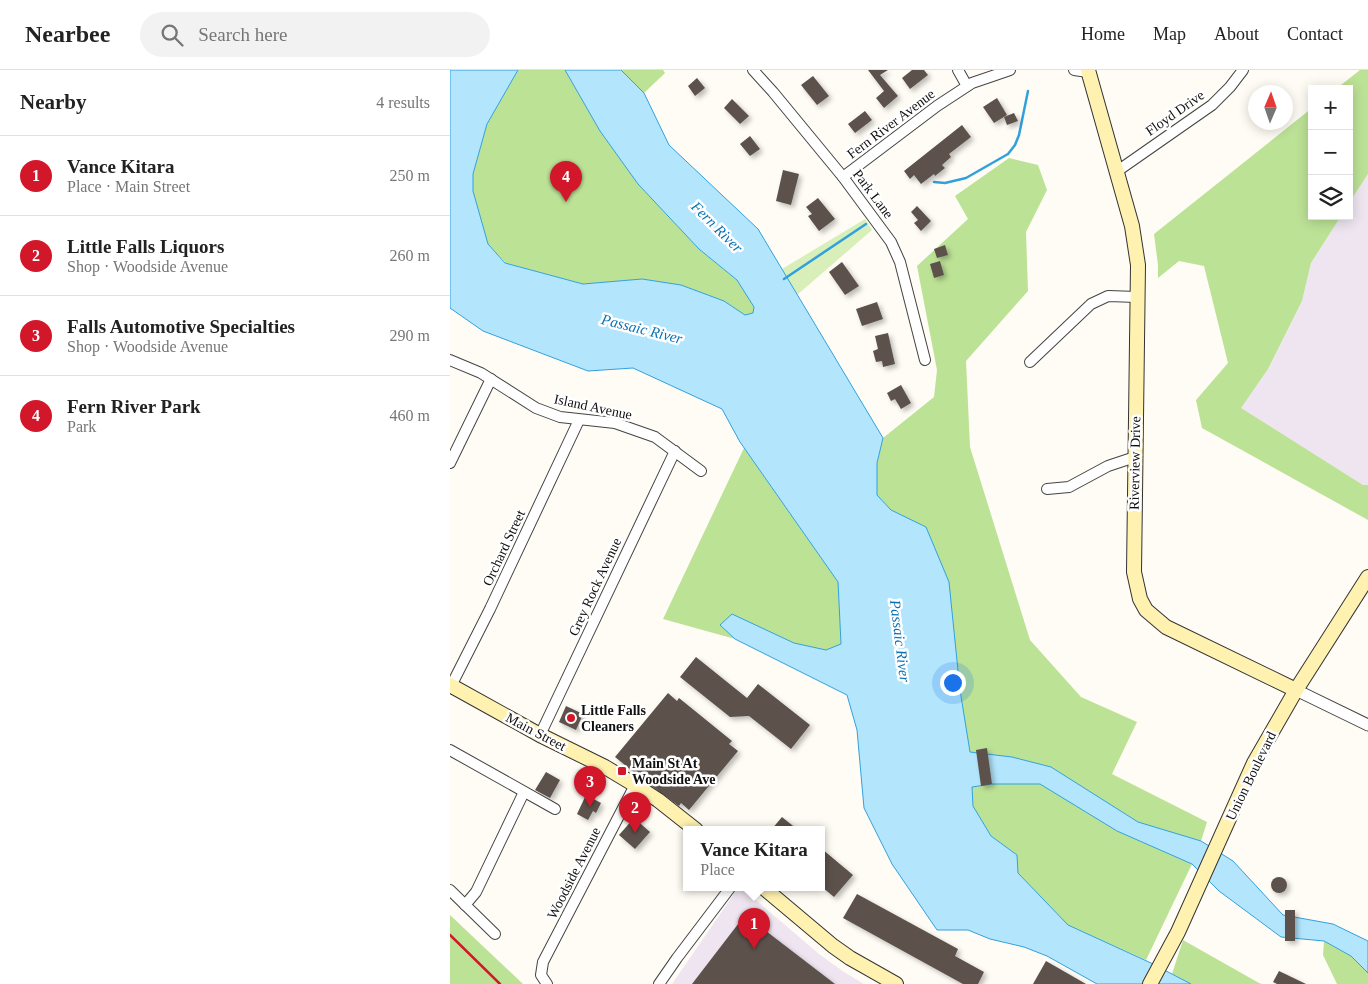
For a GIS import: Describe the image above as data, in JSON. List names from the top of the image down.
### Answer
{
  "streets": {
    "main road": ["Riverview Drive", "Main Street", "Union Boulevard"],
    "street": [
      "Floyd Drive",
      "Fern River Avenue",
      "Park Lane",
      "Island Avenue",
      "Orchard Street",
      "Grey Rock Avenue",
      "Woodside Avenue"
    ]
  },
  "crossings": [
    ["Floyd Drive", "Riverview Drive"],
    ["Fern River Avenue", "Park Lane"],
    ["Island Avenue", "Orchard Street"],
    ["Island Avenue", "Grey Rock Avenue"],
    ["Riverview Drive", "Union Boulevard"],
    ["Orchard Street", "Main Street"],
    ["Grey Rock Avenue", "Main Street"],
    ["Main Street", "Woodside Avenue"]
  ],
  "water": ["Fern River", "Passaic River"],
  "places": {
    "other": ["Little Falls Cleaners"],
    "transit": ["Main St At Woodside Ave"]
  },
  "north": "top",
  "page": {
    "header": "Nearbee",
    "search": "Search here",
    "nav": [
      "Home",
      "Map",
      "About",
      "Contact"
    ],
    "heading": ["Nearby", "4 results"],
    "map_buttons": ["+", "−"],
    "list": [
      {
        "mark": "1",
        "name": "Vance Kitara",
        "note": "Place · Main Street",
        "value": "250 m"
      },
      {
        "mark": "2",
        "name": "Little Falls Liquors",
        "note": "Shop · Woodside Avenue",
        "value": "260 m"
      },
      {
        "mark": "3",
        "name": "Falls Automotive Specialties",
        "note": "Shop · Woodside Avenue",
        "value": "290 m"
      },
      {
        "mark": "4",
        "name": "Fern River Park",
        "note": "Park",
        "value": "460 m"
      }
    ],
    "pins": [
      "4",
      "3",
      "2",
      "1"
    ],
    "popup": ["Vance Kitara", "Place"]
  }
}
